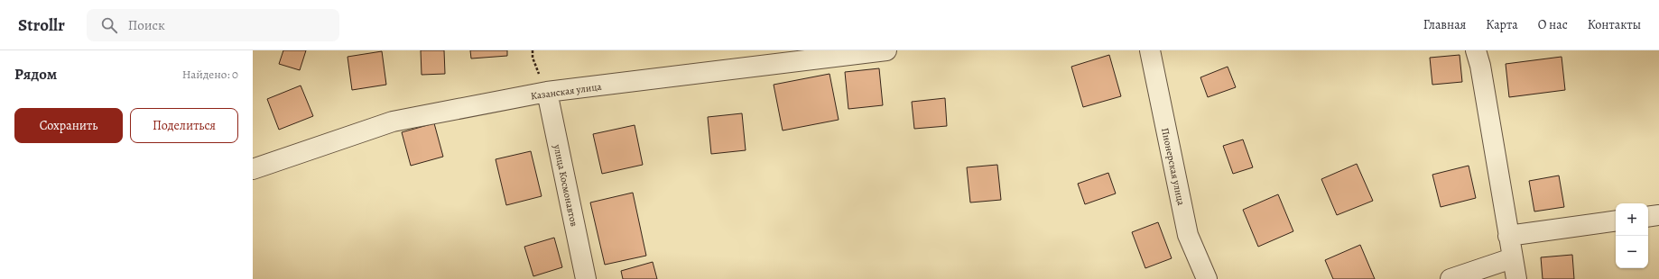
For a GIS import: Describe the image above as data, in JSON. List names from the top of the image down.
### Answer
{
  "streets": {
    "street": ["Казанская улица", "Пионерская улица", "улица Космонавтов"]
  },
  "crossings": [
    ["Казанская улица", "улица Космонавтов"]
  ],
  "page": {
    "header": "Strollr",
    "search": "Поиск",
    "nav": [
      "Главная",
      "Карта",
      "О нас",
      "Контакты"
    ],
    "heading": ["Рядом", "Найдено: 0"],
    "buttons": ["Сохранить", "Поделиться"],
    "map_buttons": ["+", "−"]
  }
}
